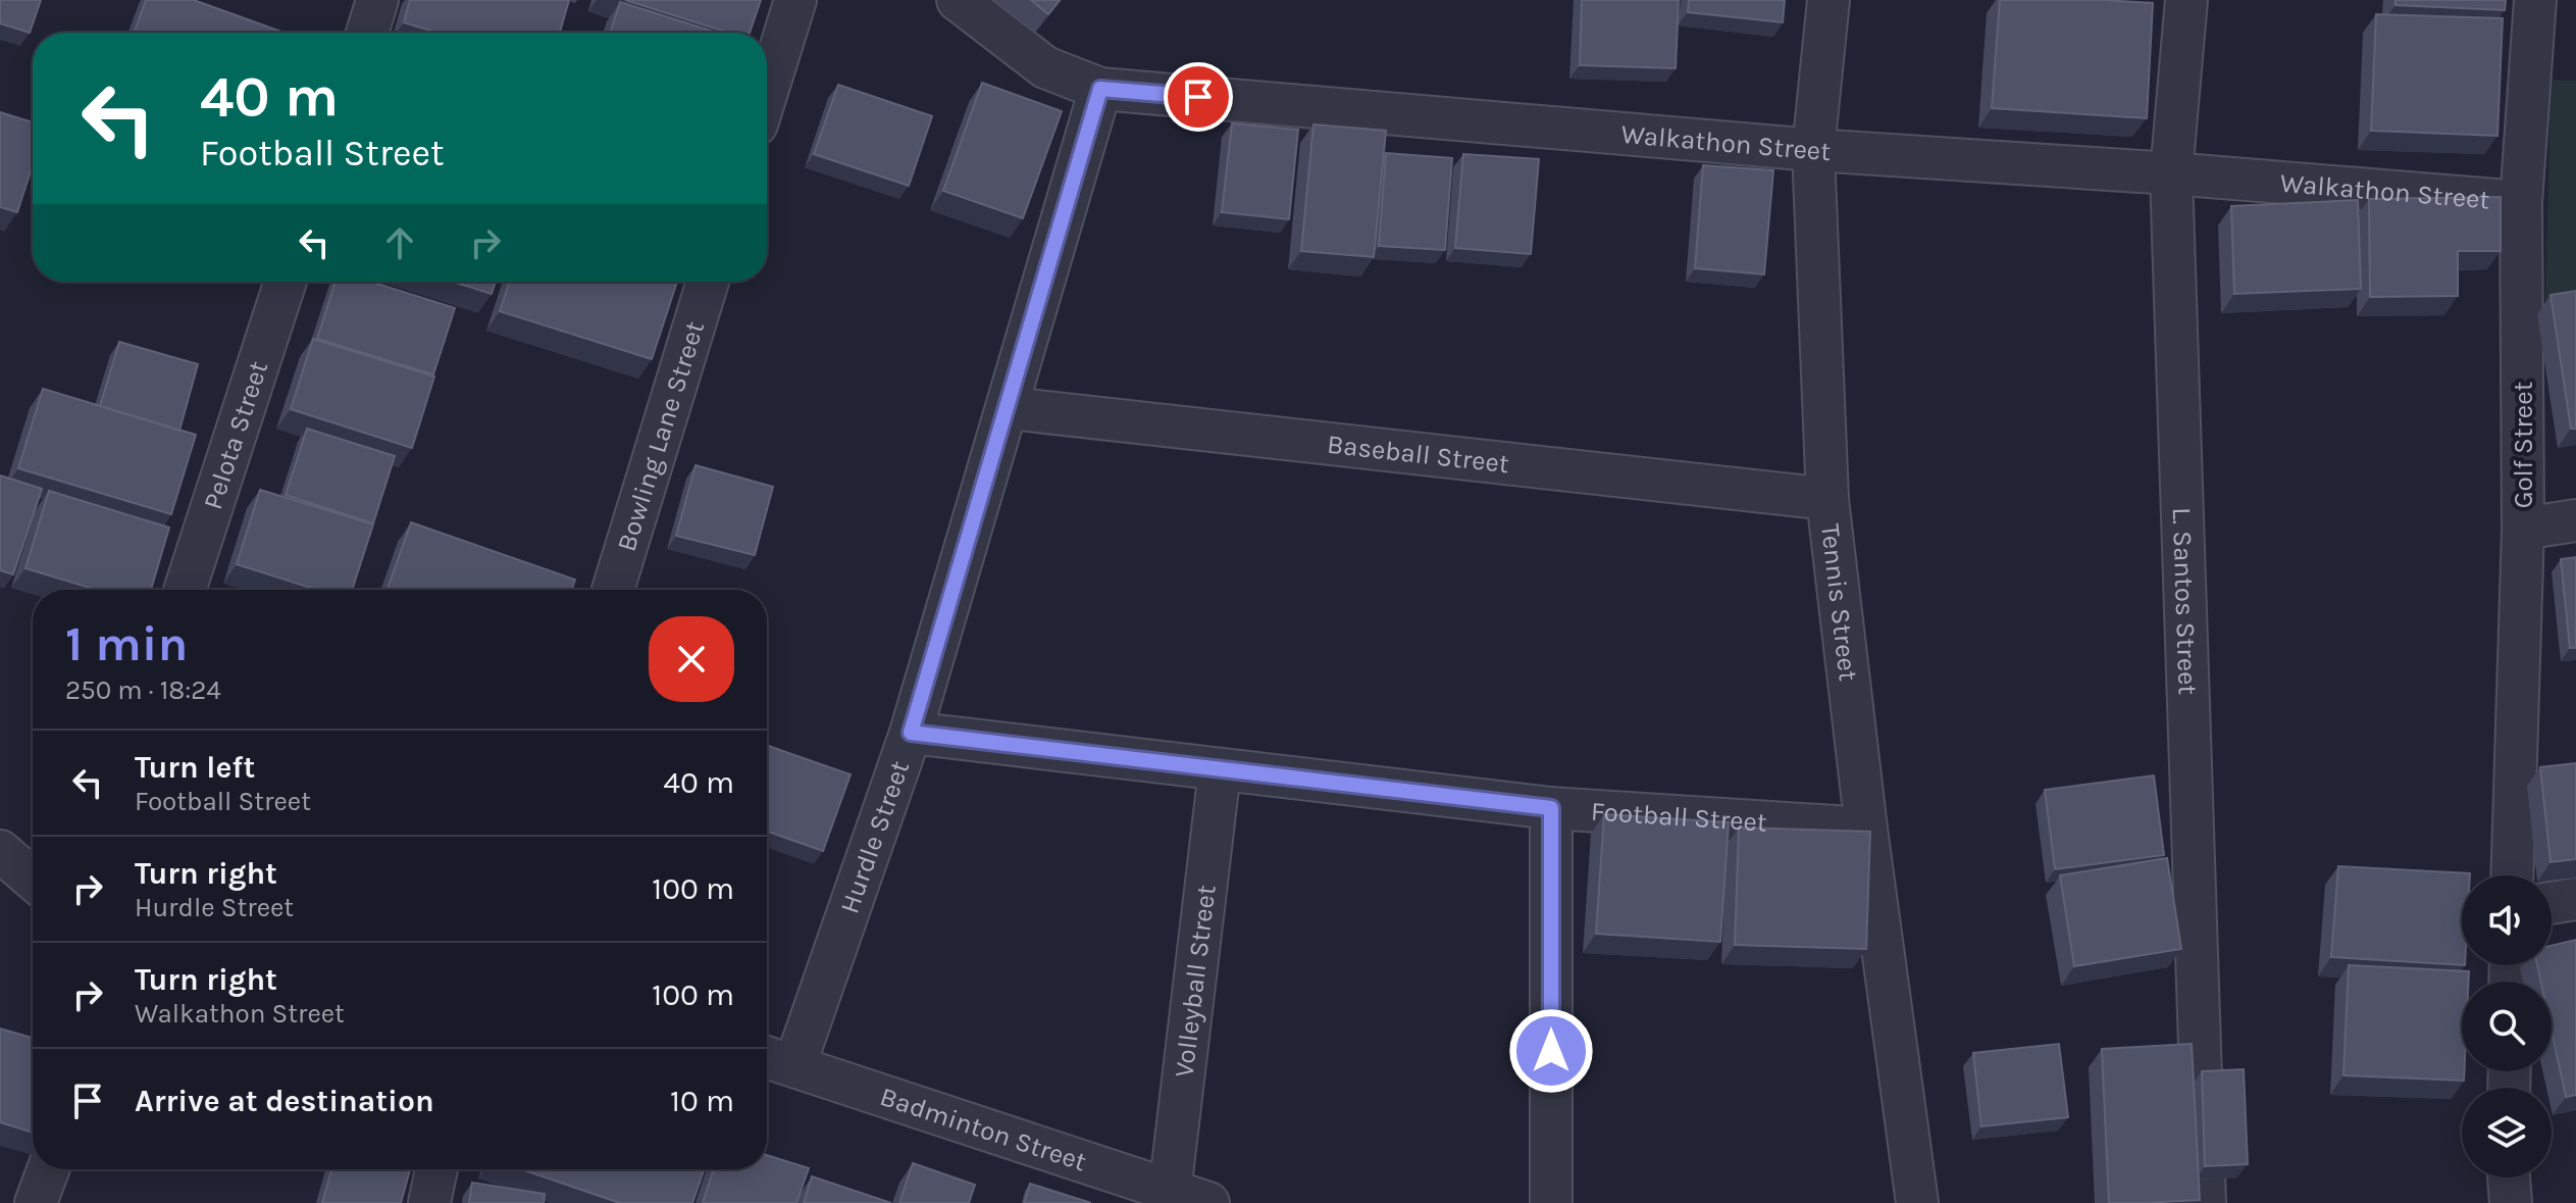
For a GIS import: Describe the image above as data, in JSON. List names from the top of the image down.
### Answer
{
  "streets": {
    "street": [
      "Walkathon Street",
      "Pelota Street",
      "Bowling Lane Street",
      "Golf Street",
      "Baseball Street",
      "L. Santos Street",
      "Tennis Street",
      "Football Street",
      "Hurdle Street",
      "Volleyball Street",
      "Badminton Street"
    ]
  },
  "crossings": [
    ["Walkathon Street", "Golf Street"],
    ["Walkathon Street", "L. Santos Street"],
    ["Walkathon Street", "Tennis Street"],
    ["Walkathon Street", "Hurdle Street"],
    ["Baseball Street", "Tennis Street"],
    ["Baseball Street", "Hurdle Street"],
    ["Tennis Street", "Football Street"],
    ["Football Street", "Hurdle Street"],
    ["Football Street", "Volleyball Street"],
    ["Hurdle Street", "Badminton Street"],
    ["Volleyball Street", "Badminton Street"]
  ],
  "page": {
    "turn": ["40 m", "Football Street"],
    "heading": ["1 min", "250 m · 18:24"],
    "list": [
      {
        "name": "Turn left",
        "note": "Football Street",
        "value": "40 m"
      },
      {
        "name": "Turn right",
        "note": "Hurdle Street",
        "value": "100 m"
      },
      {
        "name": "Turn right",
        "note": "Walkathon Street",
        "value": "100 m"
      },
      {
        "name": "Arrive at destination",
        "value": "10 m"
      }
    ]
  }
}
